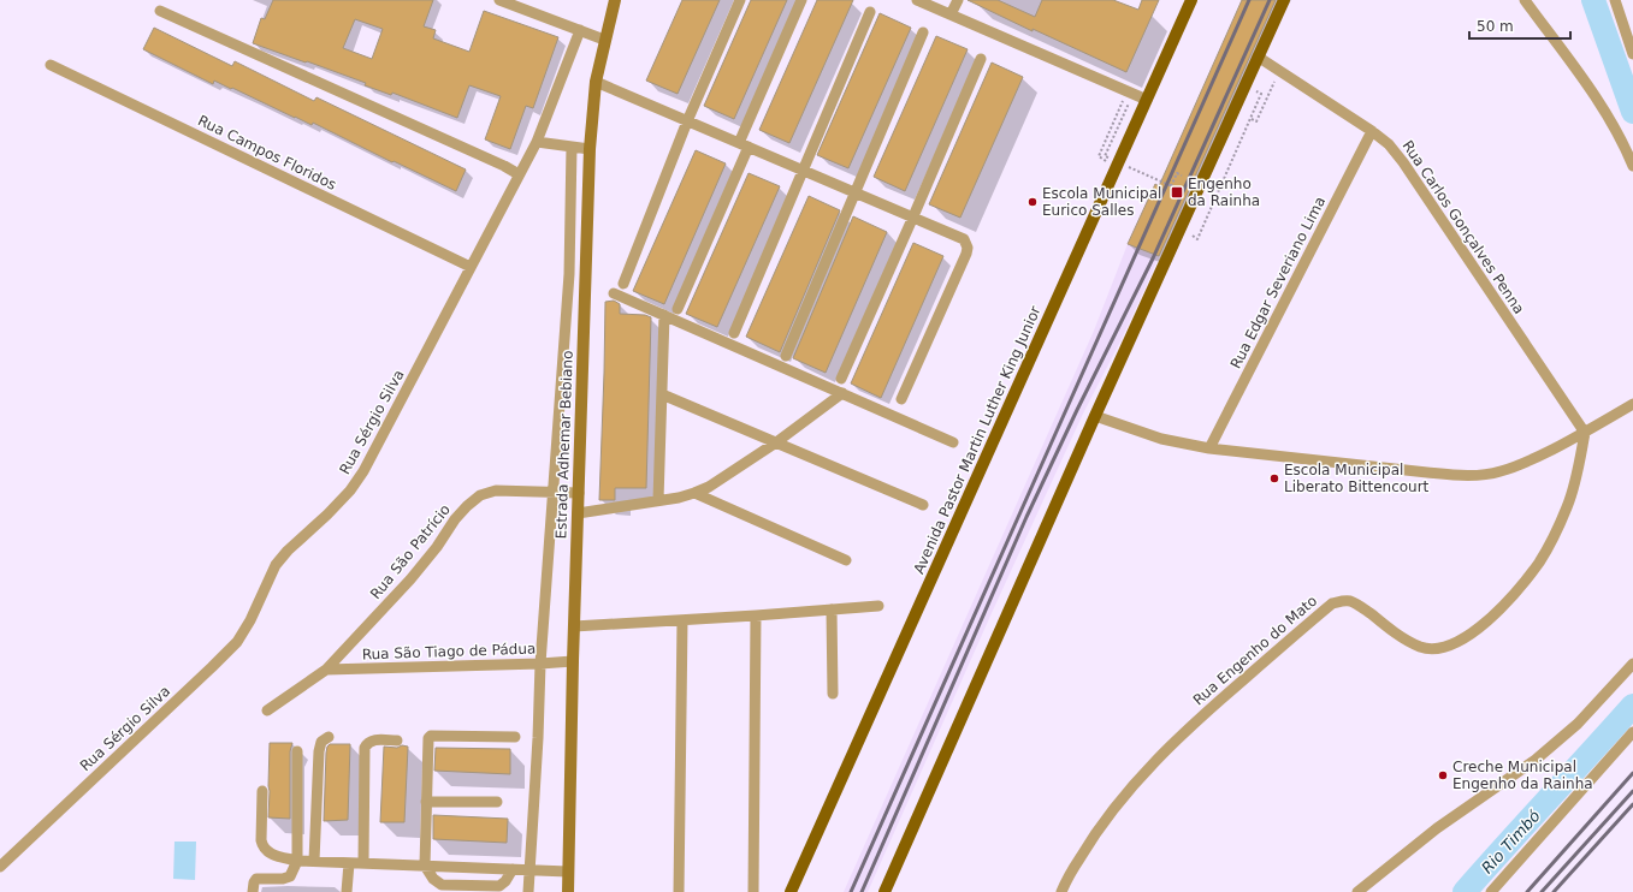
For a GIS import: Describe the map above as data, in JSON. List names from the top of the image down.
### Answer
{
  "streets": {
    "main road": ["Avenida Pastor Martin Luther King Junior", "Estrada Adhemar Bebiano"],
    "street": [
      "Rua Campos Floridos",
      "Rua Carlos Gonçalves Penna",
      "Rua Edgar Severiano Lima",
      "Rua Sérgio Silva",
      "Rua São Patrício",
      "Rua Engenho do Mato",
      "Rua São Tiago de Pádua"
    ]
  },
  "crossings": [
    ["Rua Campos Floridos", "Rua Sérgio Silva"],
    ["Rua Carlos Gonçalves Penna", "Rua Edgar Severiano Lima"],
    ["Rua Carlos Gonçalves Penna", "Rua Engenho do Mato"],
    ["Estrada Adhemar Bebiano", "Rua São Patrício"],
    ["Estrada Adhemar Bebiano", "Rua São Tiago de Pádua"],
    ["Rua São Patrício", "Rua São Tiago de Pádua"]
  ],
  "water": ["Rio Timbó"],
  "places": {
    "transit": ["Engenho da Rainha"],
    "other": ["Escola Municipal Eurico Salles", "Escola Municipal Liberato Bittencourt", "Creche Municipal Engenho da Rainha"]
  },
  "scale_bar": "50 m"
}
